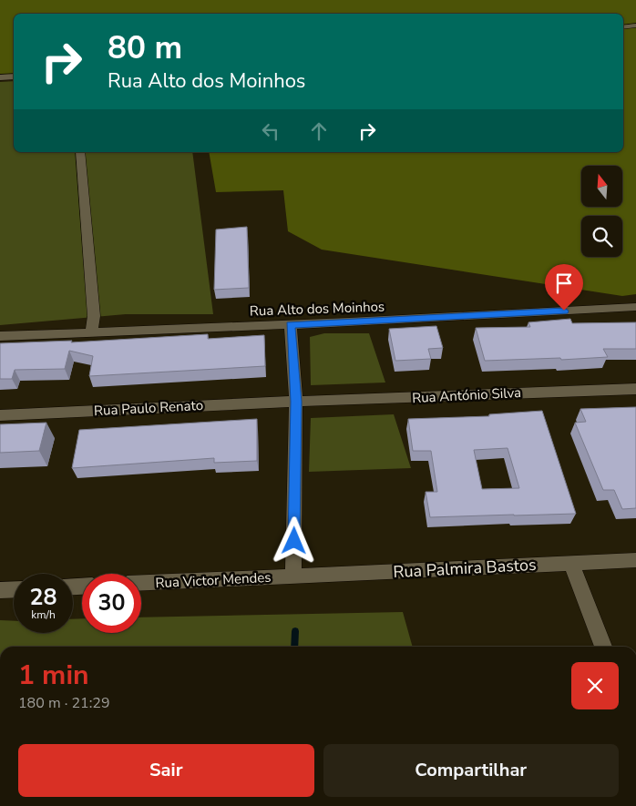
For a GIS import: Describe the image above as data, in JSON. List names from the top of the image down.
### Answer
{
  "streets": {
    "street": [
      "Rua Alto dos Moinhos",
      "Rua António Silva",
      "Rua Paulo Renato",
      "Rua Palmira Bastos",
      "Rua Victor Mendes"
    ]
  },
  "crossings": [
    ["Rua António Silva", "Rua Paulo Renato"],
    ["Rua Palmira Bastos", "Rua Victor Mendes"]
  ],
  "north": "top",
  "page": {
    "turn": ["80 m", "Rua Alto dos Moinhos"],
    "speed": "28 km/h",
    "limit": "30",
    "heading": ["1 min", "180 m · 21:29"],
    "buttons": ["Sair", "Compartilhar"]
  }
}
